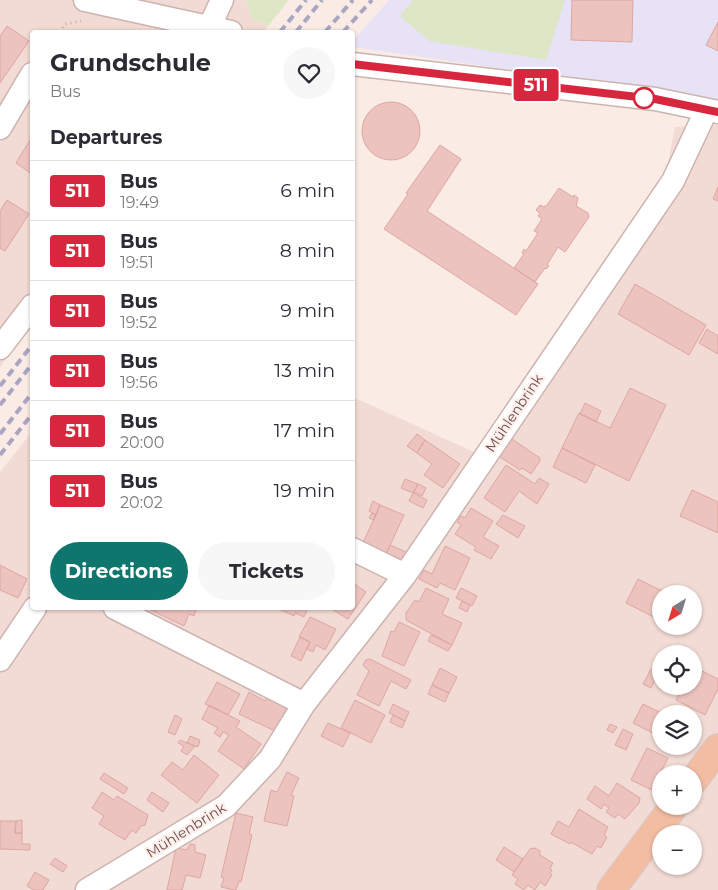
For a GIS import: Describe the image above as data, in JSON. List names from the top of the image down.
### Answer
{
  "streets": {
    "street": ["Mühlenbrink"]
  },
  "lines": ["bus line 511"],
  "north": "bottom left",
  "page": {
    "on_map": "511",
    "heading": [
      ["Grundschule", "Bus"],
      "Departures"
    ],
    "list": [
      {
        "mark": "511",
        "name": "Bus",
        "note": "19:49",
        "value": "6 min"
      },
      {
        "mark": "511",
        "name": "Bus",
        "note": "19:51",
        "value": "8 min"
      },
      {
        "mark": "511",
        "name": "Bus",
        "note": "19:52",
        "value": "9 min"
      },
      {
        "mark": "511",
        "name": "Bus",
        "note": "19:56",
        "value": "13 min"
      },
      {
        "mark": "511",
        "name": "Bus",
        "note": "20:00",
        "value": "17 min"
      },
      {
        "mark": "511",
        "name": "Bus",
        "note": "20:02",
        "value": "19 min"
      }
    ],
    "buttons": ["Directions", "Tickets"],
    "map_buttons": ["+", "−"]
  }
}
